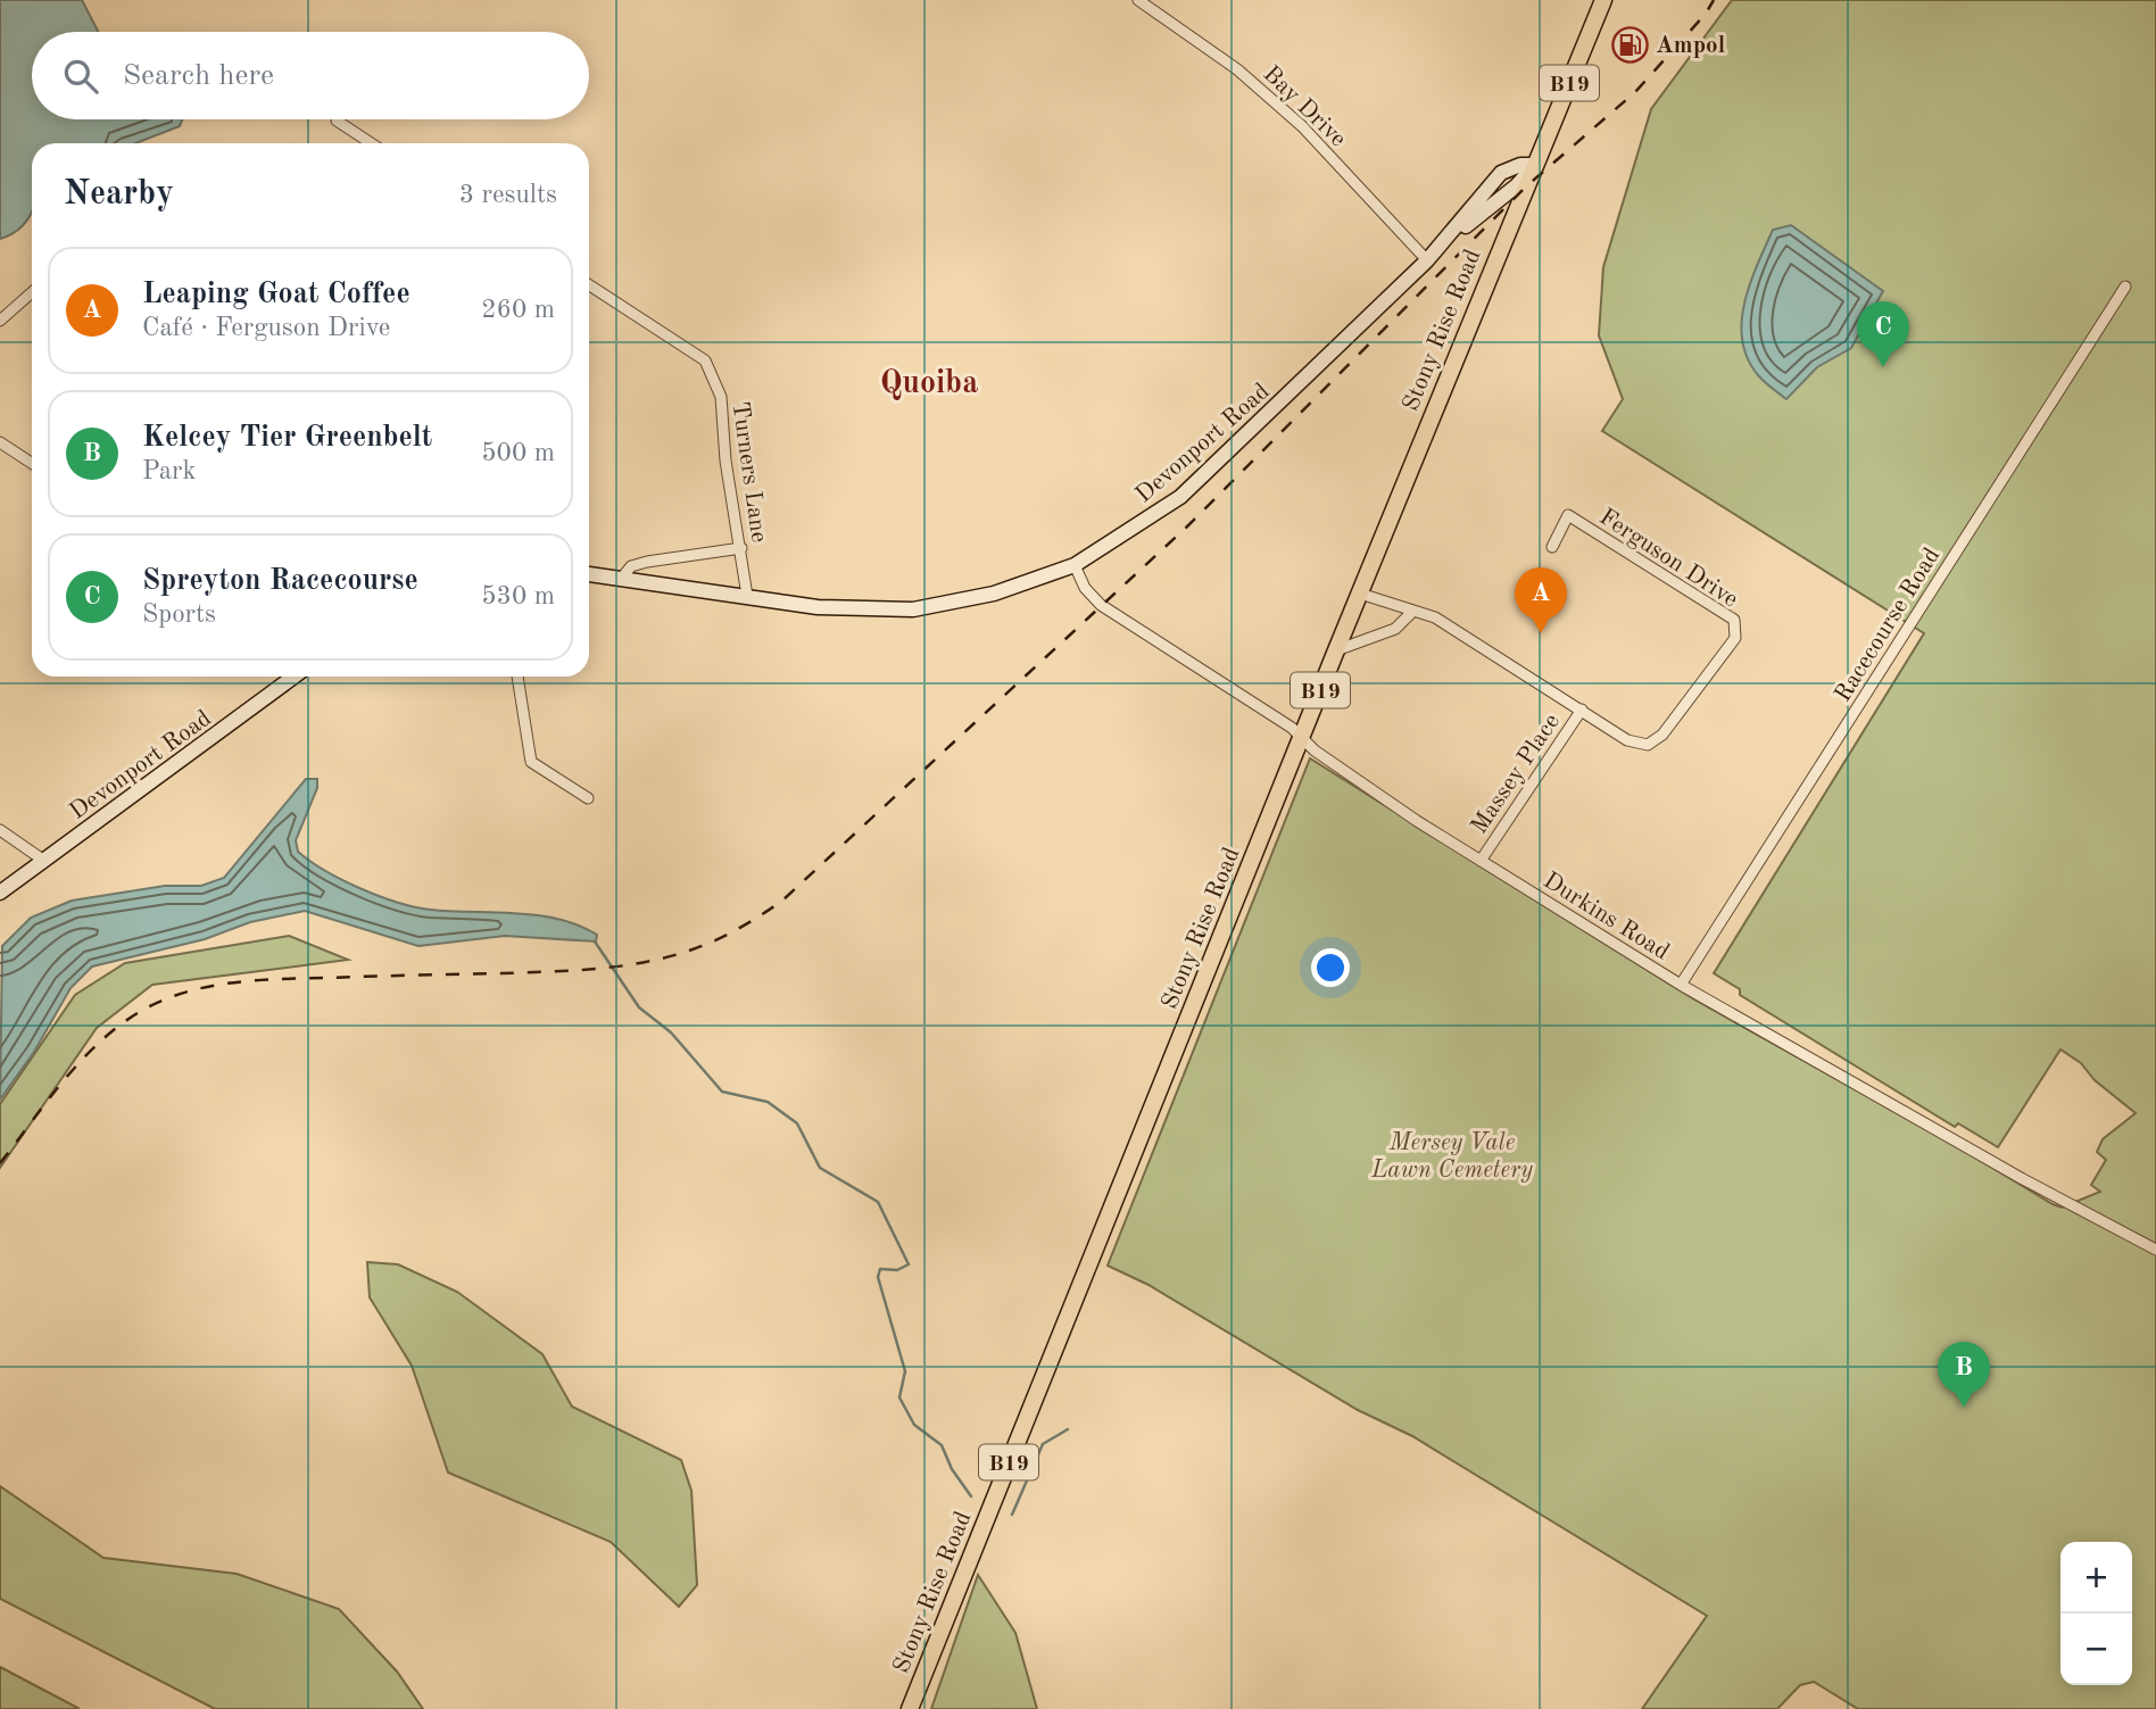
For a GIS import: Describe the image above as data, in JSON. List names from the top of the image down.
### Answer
{
  "streets": {
    "main road": ["B19", "Stony Rise Road", "Devonport Road"],
    "street": [
      "Bay Drive",
      "Turners Lane",
      "Ferguson Drive",
      "Racecourse Road",
      "Massey Place",
      "Durkins Road"
    ]
  },
  "crossings": [
    ["B19", "Stony Rise Road"],
    ["B19", "Devonport Road"],
    ["Bay Drive", "Devonport Road"],
    ["Stony Rise Road", "Devonport Road"],
    ["Stony Rise Road", "Ferguson Drive"],
    ["Stony Rise Road", "Durkins Road"],
    ["Devonport Road", "Turners Lane"],
    ["Devonport Road", "Durkins Road"],
    ["Ferguson Drive", "Massey Place"],
    ["Racecourse Road", "Durkins Road"],
    ["Massey Place", "Durkins Road"]
  ],
  "districts": ["Quoiba"],
  "parks": ["Mersey Vale Lawn Cemetery"],
  "places": {
    "fuel station": ["Ampol"]
  },
  "page": {
    "search": "Search here",
    "heading": ["Nearby", "3 results"],
    "list": [
      {
        "mark": "A",
        "name": "Leaping Goat Coffee",
        "note": "Café · Ferguson Drive",
        "value": "260 m"
      },
      {
        "mark": "B",
        "name": "Kelcey Tier Greenbelt",
        "note": "Park",
        "value": "500 m"
      },
      {
        "mark": "C",
        "name": "Spreyton Racecourse",
        "note": "Sports",
        "value": "530 m"
      }
    ],
    "pins": ["C", "A", "B"],
    "map_buttons": ["+", "−"]
  }
}
